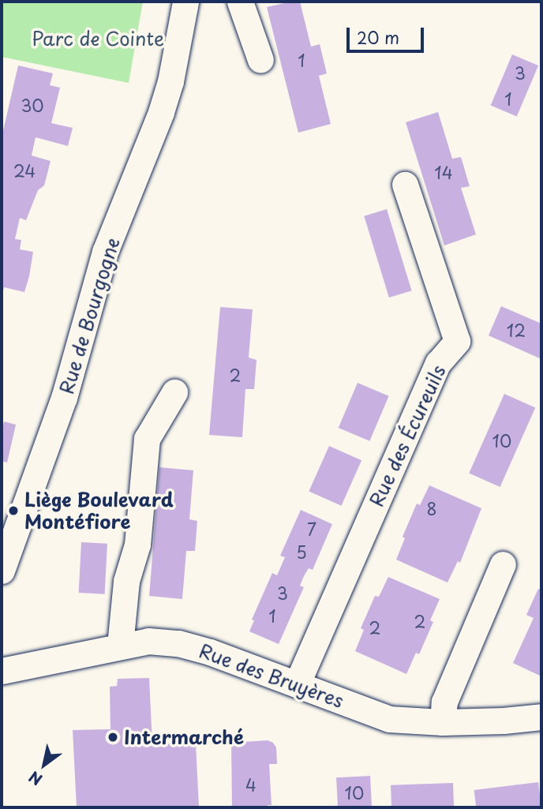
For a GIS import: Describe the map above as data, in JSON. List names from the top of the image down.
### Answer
{
  "streets": {
    "street": ["Rue de Bourgogne", "Rue des Écureuils", "Rue des Bruyères"]
  },
  "crossings": [
    ["Rue des Écureuils", "Rue des Bruyères"]
  ],
  "parks": ["Parc de Cointe"],
  "places": ["Liège Boulevard Montéfiore", "Intermarché"],
  "house_numbers": [
    "1",
    "3",
    "1",
    "30",
    "24",
    "14",
    "12",
    "2",
    "10",
    "8",
    "7",
    "5",
    "3",
    "1",
    "2",
    "2",
    "4",
    "10"
  ],
  "scale_bar": "20 m",
  "north": "bottom left"
}
